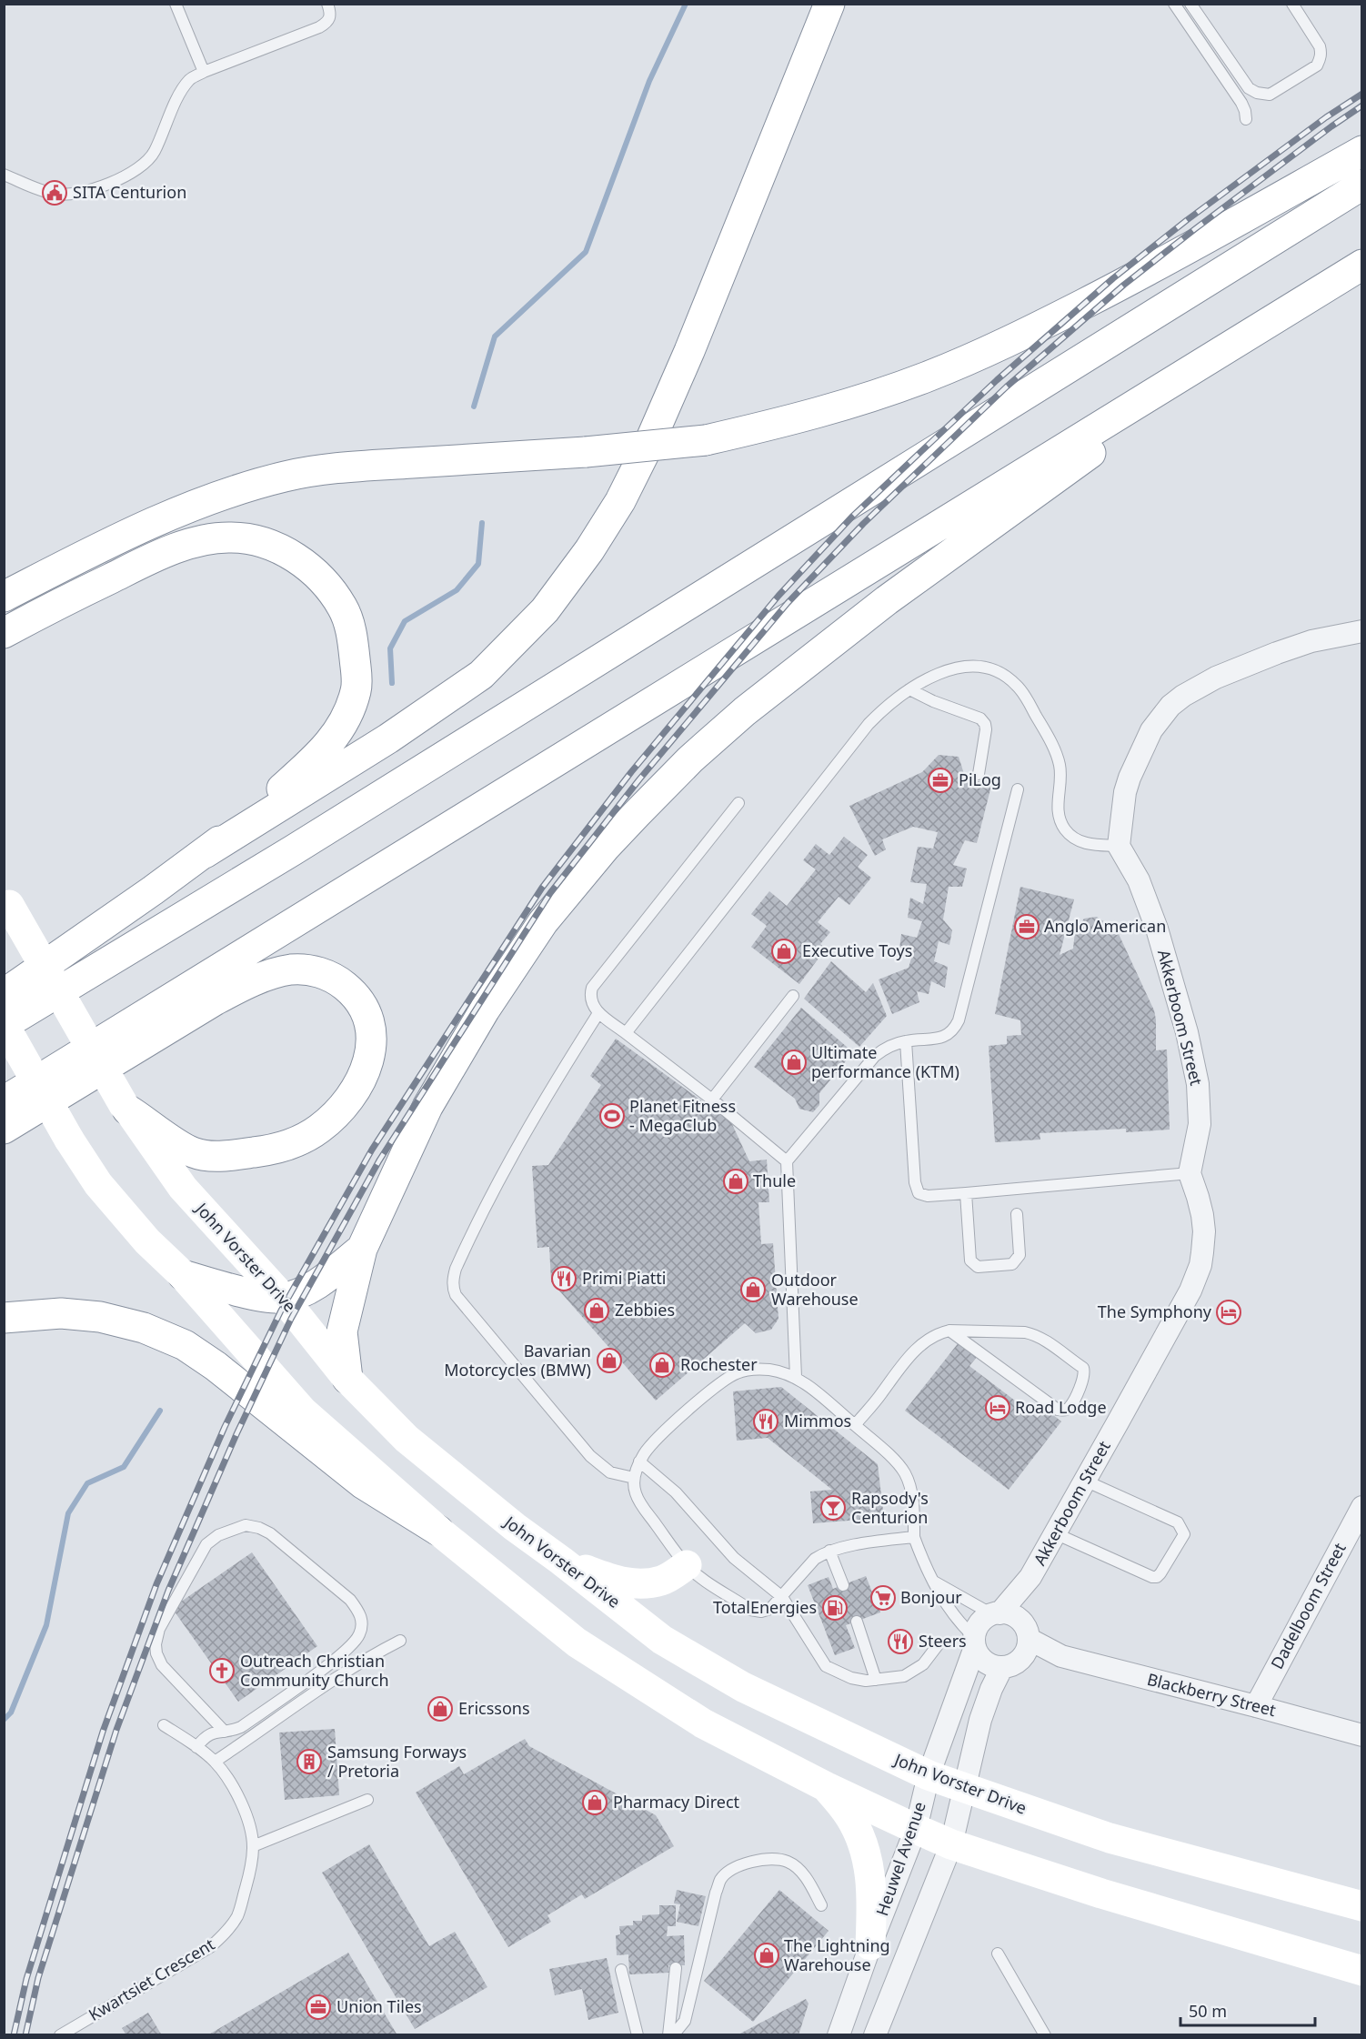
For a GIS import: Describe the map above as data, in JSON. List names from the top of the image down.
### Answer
{
  "streets": {
    "main road": ["John Vorster Drive"],
    "street": [
      "Akkerboom Street",
      "Dadelboom Street",
      "Blackberry Street",
      "Heuwel Avenue"
    ],
    "lane": ["Kwartsiet Crescent"]
  },
  "crossings": [
    ["Akkerboom Street", "Blackberry Street"],
    ["John Vorster Drive", "Heuwel Avenue"],
    ["Dadelboom Street", "Blackberry Street"]
  ],
  "places": {
    "public building": ["SITA Centurion"],
    "office": ["PiLog", "Anglo American", "Union Tiles"],
    "shop": [
      "Executive Toys",
      "Ultimate performance (KTM)",
      "Thule",
      "Outdoor Warehouse",
      "Zebbies",
      "Bavarian Motorcycles (BMW)",
      "Rochester",
      "Ericssons",
      "Pharmacy Direct",
      "The Lightning Warehouse"
    ],
    "sports": ["Planet Fitness - MegaClub"],
    "restaurant": ["Primi Piatti", "Mimmos", "Steers"],
    "hotel": ["The Symphony", "Road Lodge"],
    "bar": ["Rapsody's Centurion"],
    "supermarket": ["Bonjour"],
    "fuel station": ["TotalEnergies"],
    "church": ["Outreach Christian Community Church"],
    "building": ["Samsung Forways / Pretoria"]
  },
  "scale_bar": "50 m"
}
